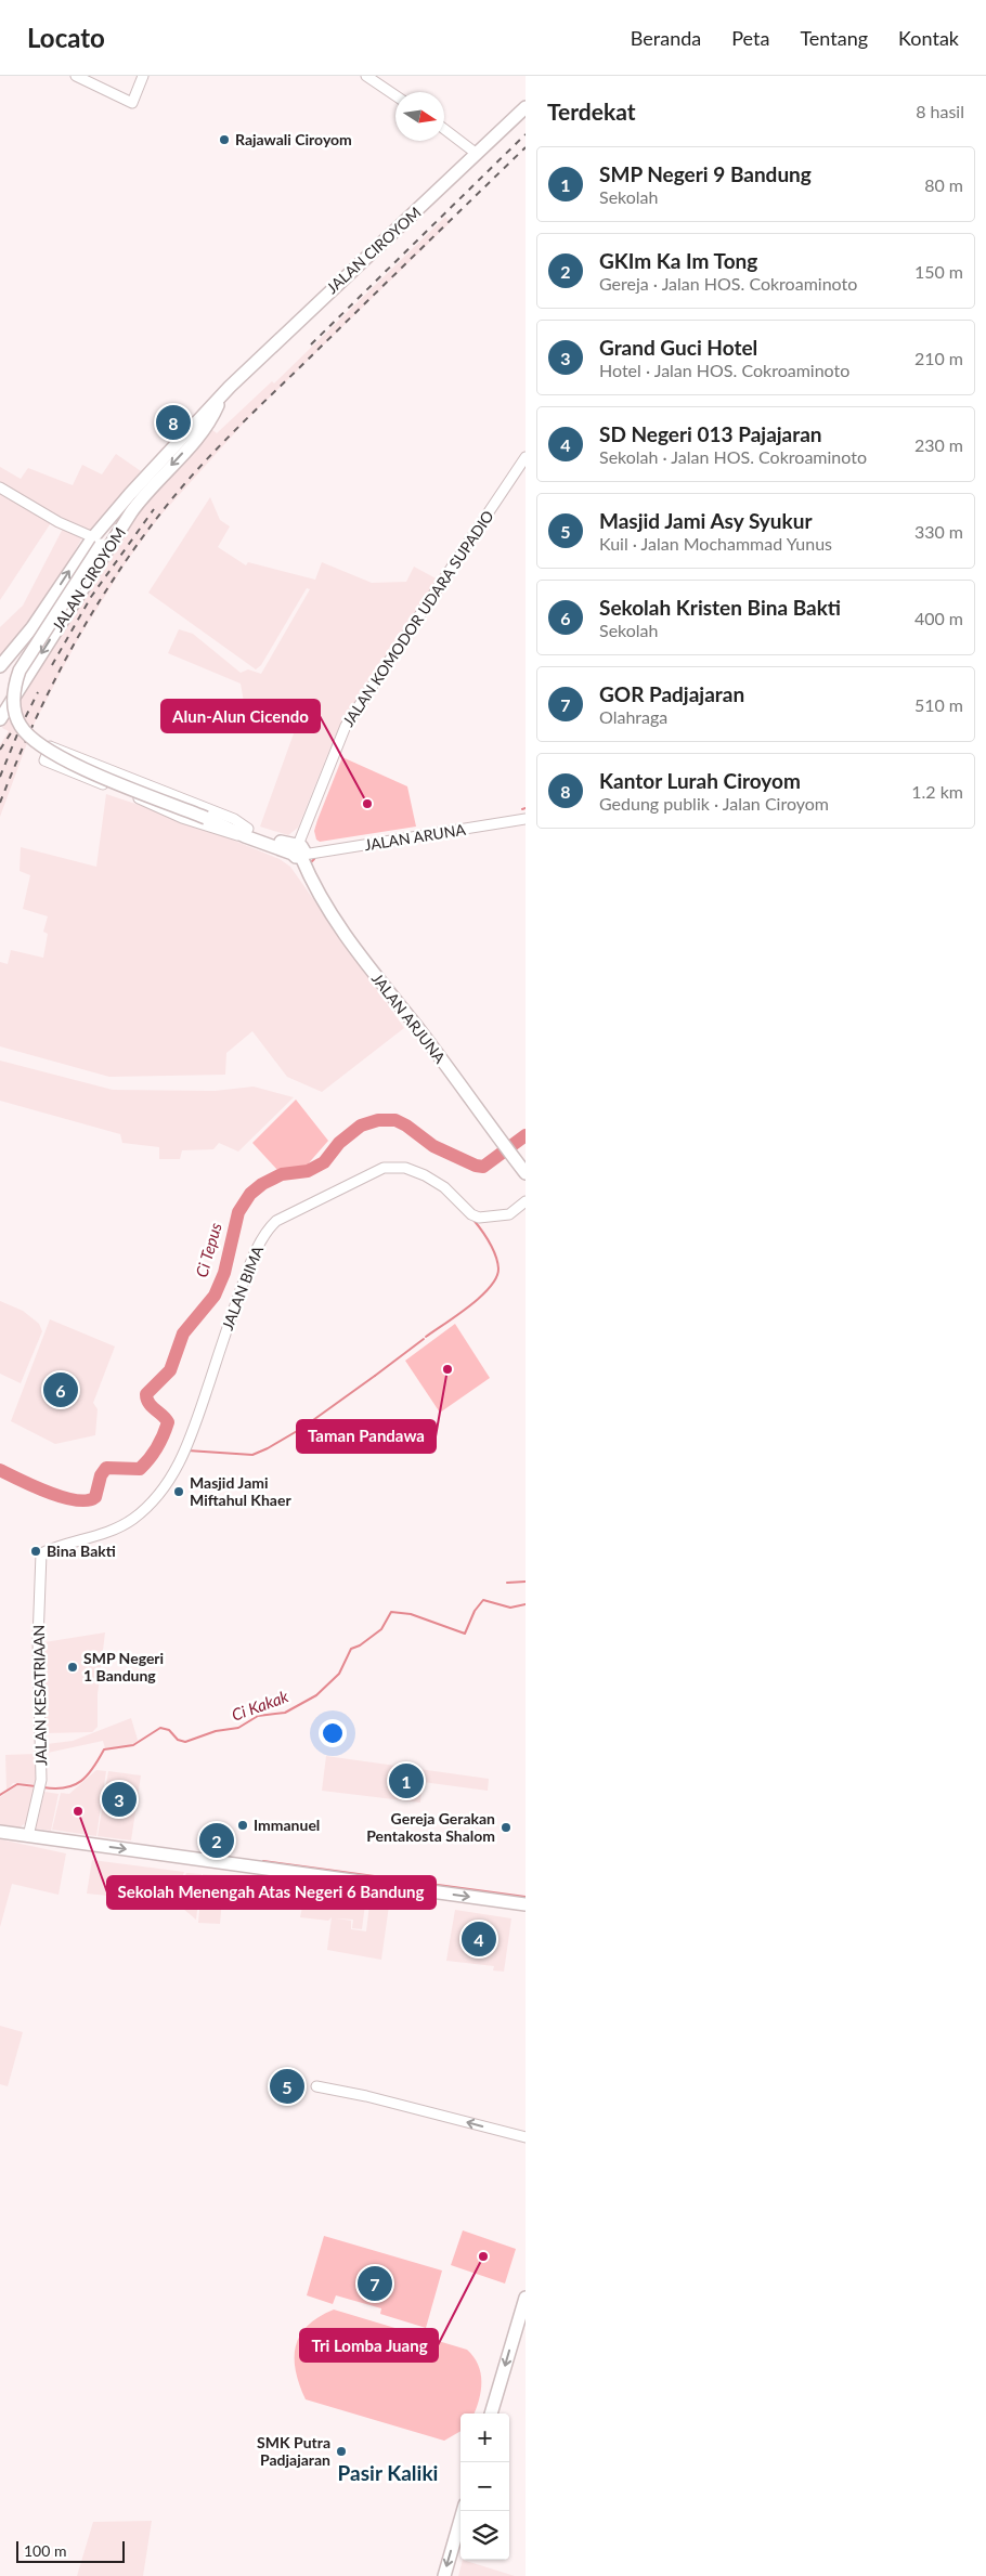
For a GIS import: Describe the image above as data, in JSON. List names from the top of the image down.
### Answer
{
  "streets": {
    "main road": ["JALAN CIROYOM", "JALAN ARJUNA"],
    "street": [
      "JALAN KOMODOR UDARA SUPADIO",
      "JALAN ARUNA",
      "JALAN BIMA",
      "JALAN KESATRIAAN"
    ]
  },
  "crossings": [
    ["JALAN KOMODOR UDARA SUPADIO", "JALAN ARUNA"],
    ["JALAN KOMODOR UDARA SUPADIO", "JALAN ARJUNA"],
    ["JALAN ARUNA", "JALAN ARJUNA"],
    ["JALAN BIMA", "JALAN KESATRIAAN"]
  ],
  "districts": ["Pasir Kaliki"],
  "water": ["Ci Tepus", "Ci Kakak"],
  "places": [
    "Rajawali Ciroyom",
    "Alun-Alun Cicendo",
    "Taman Pandawa",
    "Masjid Jami Miftahul Khaer",
    "Bina Bakti",
    "SMP Negeri 1 Bandung",
    "Sekolah Menengah Atas Negeri 6 Bandung",
    "Immanuel",
    "Gereja Gerakan Pentakosta Shalom",
    "Tri Lomba Juang",
    "SMK Putra Padjajaran"
  ],
  "scale_bar": "100 m",
  "north": "right",
  "page": {
    "header": "Locato",
    "nav": [
      "Beranda",
      "Peta",
      "Tentang",
      "Kontak"
    ],
    "heading": ["Terdekat", "8 hasil"],
    "list": [
      {
        "mark": "1",
        "name": "SMP Negeri 9 Bandung",
        "note": "Sekolah",
        "value": "80 m"
      },
      {
        "mark": "2",
        "name": "GKIm Ka Im Tong",
        "note": "Gereja · Jalan HOS. Cokroaminoto",
        "value": "150 m"
      },
      {
        "mark": "3",
        "name": "Grand Guci Hotel",
        "note": "Hotel · Jalan HOS. Cokroaminoto",
        "value": "210 m"
      },
      {
        "mark": "4",
        "name": "SD Negeri 013 Pajajaran",
        "note": "Sekolah · Jalan HOS. Cokroaminoto",
        "value": "230 m"
      },
      {
        "mark": "5",
        "name": "Masjid Jami Asy Syukur",
        "note": "Kuil · Jalan Mochammad Yunus",
        "value": "330 m"
      },
      {
        "mark": "6",
        "name": "Sekolah Kristen Bina Bakti",
        "note": "Sekolah",
        "value": "400 m"
      },
      {
        "mark": "7",
        "name": "GOR Padjajaran",
        "note": "Olahraga",
        "value": "510 m"
      },
      {
        "mark": "8",
        "name": "Kantor Lurah Ciroyom",
        "note": "Gedung publik · Jalan Ciroyom",
        "value": "1.2 km"
      }
    ],
    "pins": [
      "8",
      "6",
      "1",
      "3",
      "2",
      "4",
      "5",
      "7"
    ],
    "map_buttons": ["+", "−"],
    "scale": "100 m"
  }
}
